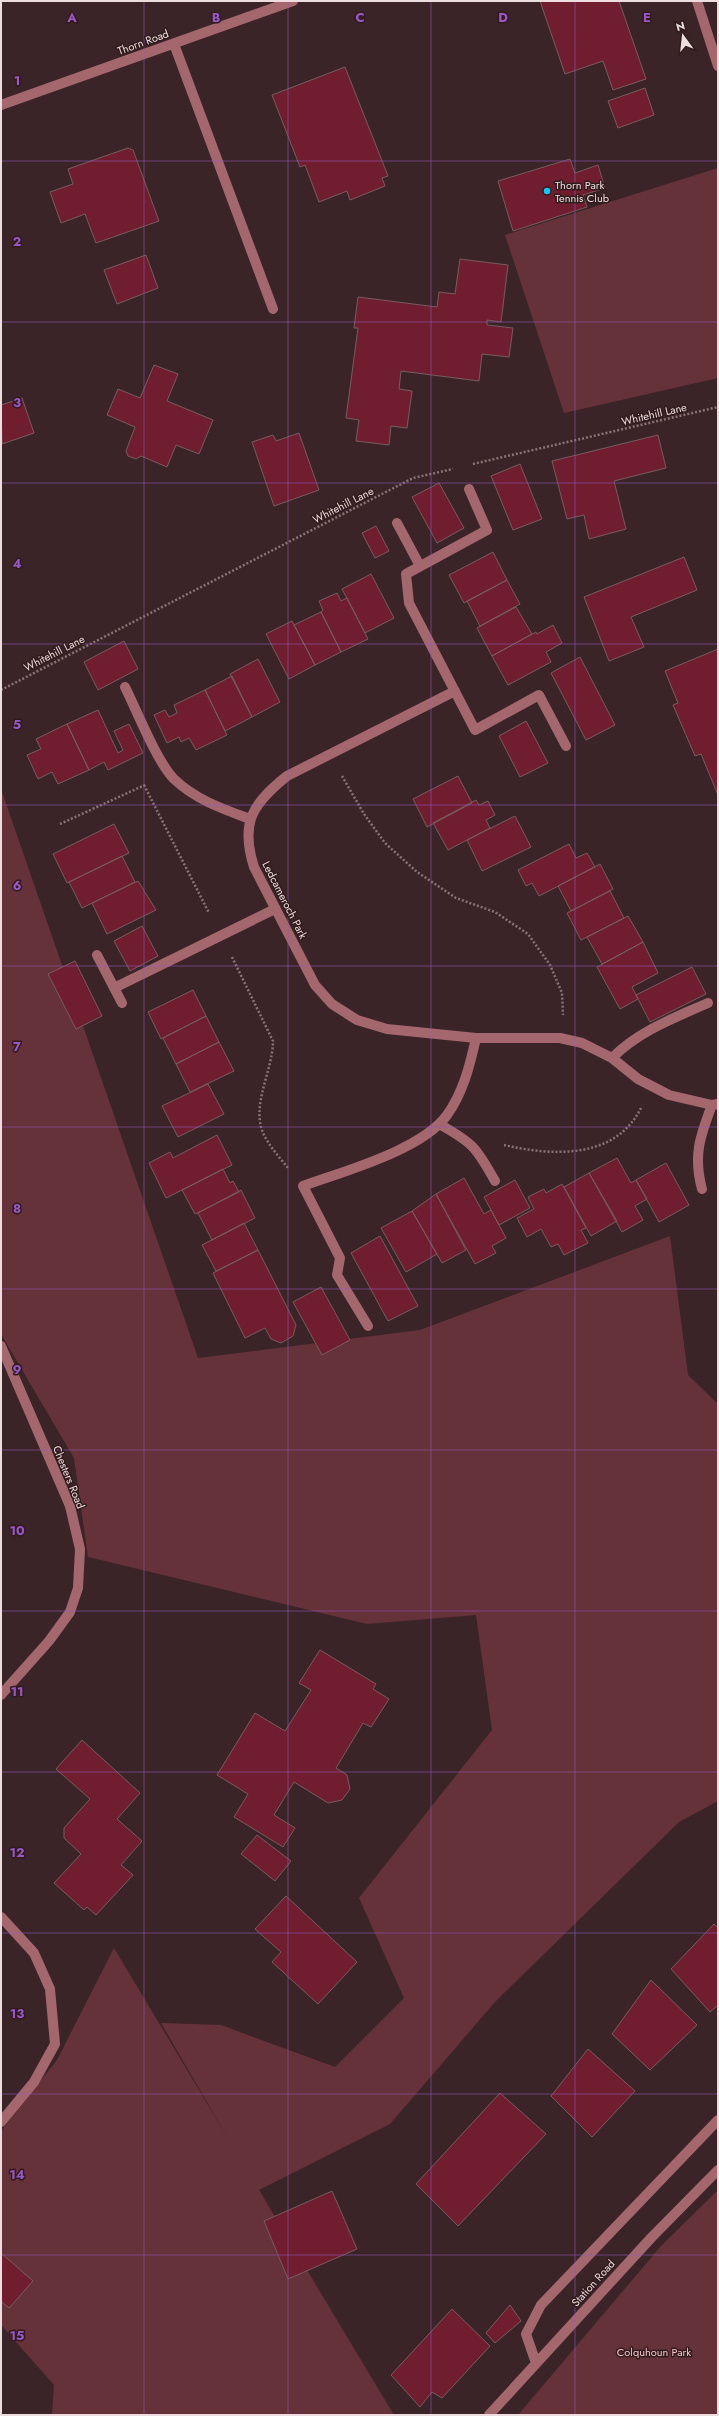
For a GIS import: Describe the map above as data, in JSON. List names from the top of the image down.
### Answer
{
  "streets": {
    "street": [
      "Thorn Road",
      "Ledcameroch Park",
      "Chesters Road",
      "Station Road"
    ],
    "path": ["Whitehill Lane"]
  },
  "parks": ["Colquhoun Park"],
  "places": ["Thorn Park Tennis Club"],
  "north": "top",
  "grid": {
    "columns": [
      "A",
      "B",
      "C",
      "D",
      "E"
    ],
    "rows": [
      "1",
      "2",
      "3",
      "4",
      "5",
      "6",
      "7",
      "8",
      "9",
      "10",
      "11",
      "12",
      "13",
      "14",
      "15"
    ]
  }
}
